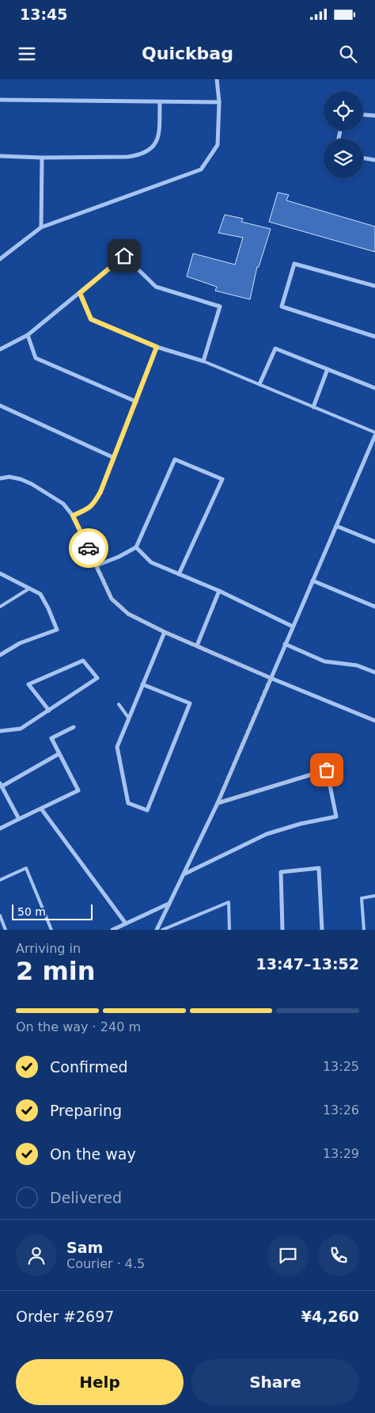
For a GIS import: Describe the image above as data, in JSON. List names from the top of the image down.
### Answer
{
  "scale_bar": "50 m",
  "page": {
    "status": "13:45",
    "header": "Quickbag",
    "scale": "50 m",
    "heading": ["2 min", "Arriving in", "13:47–13:52"],
    "panel": [
      "Sam",
      "Courier · 4.5",
      "Order #2697",
      "¥4,260"
    ],
    "bar": "On the way · 240 m",
    "list": [
      ["Confirmed", "13:25"],
      ["Preparing", "13:26"],
      ["On the way", "13:29"],
      "Delivered"
    ],
    "buttons": ["Help", "Share"]
  }
}
